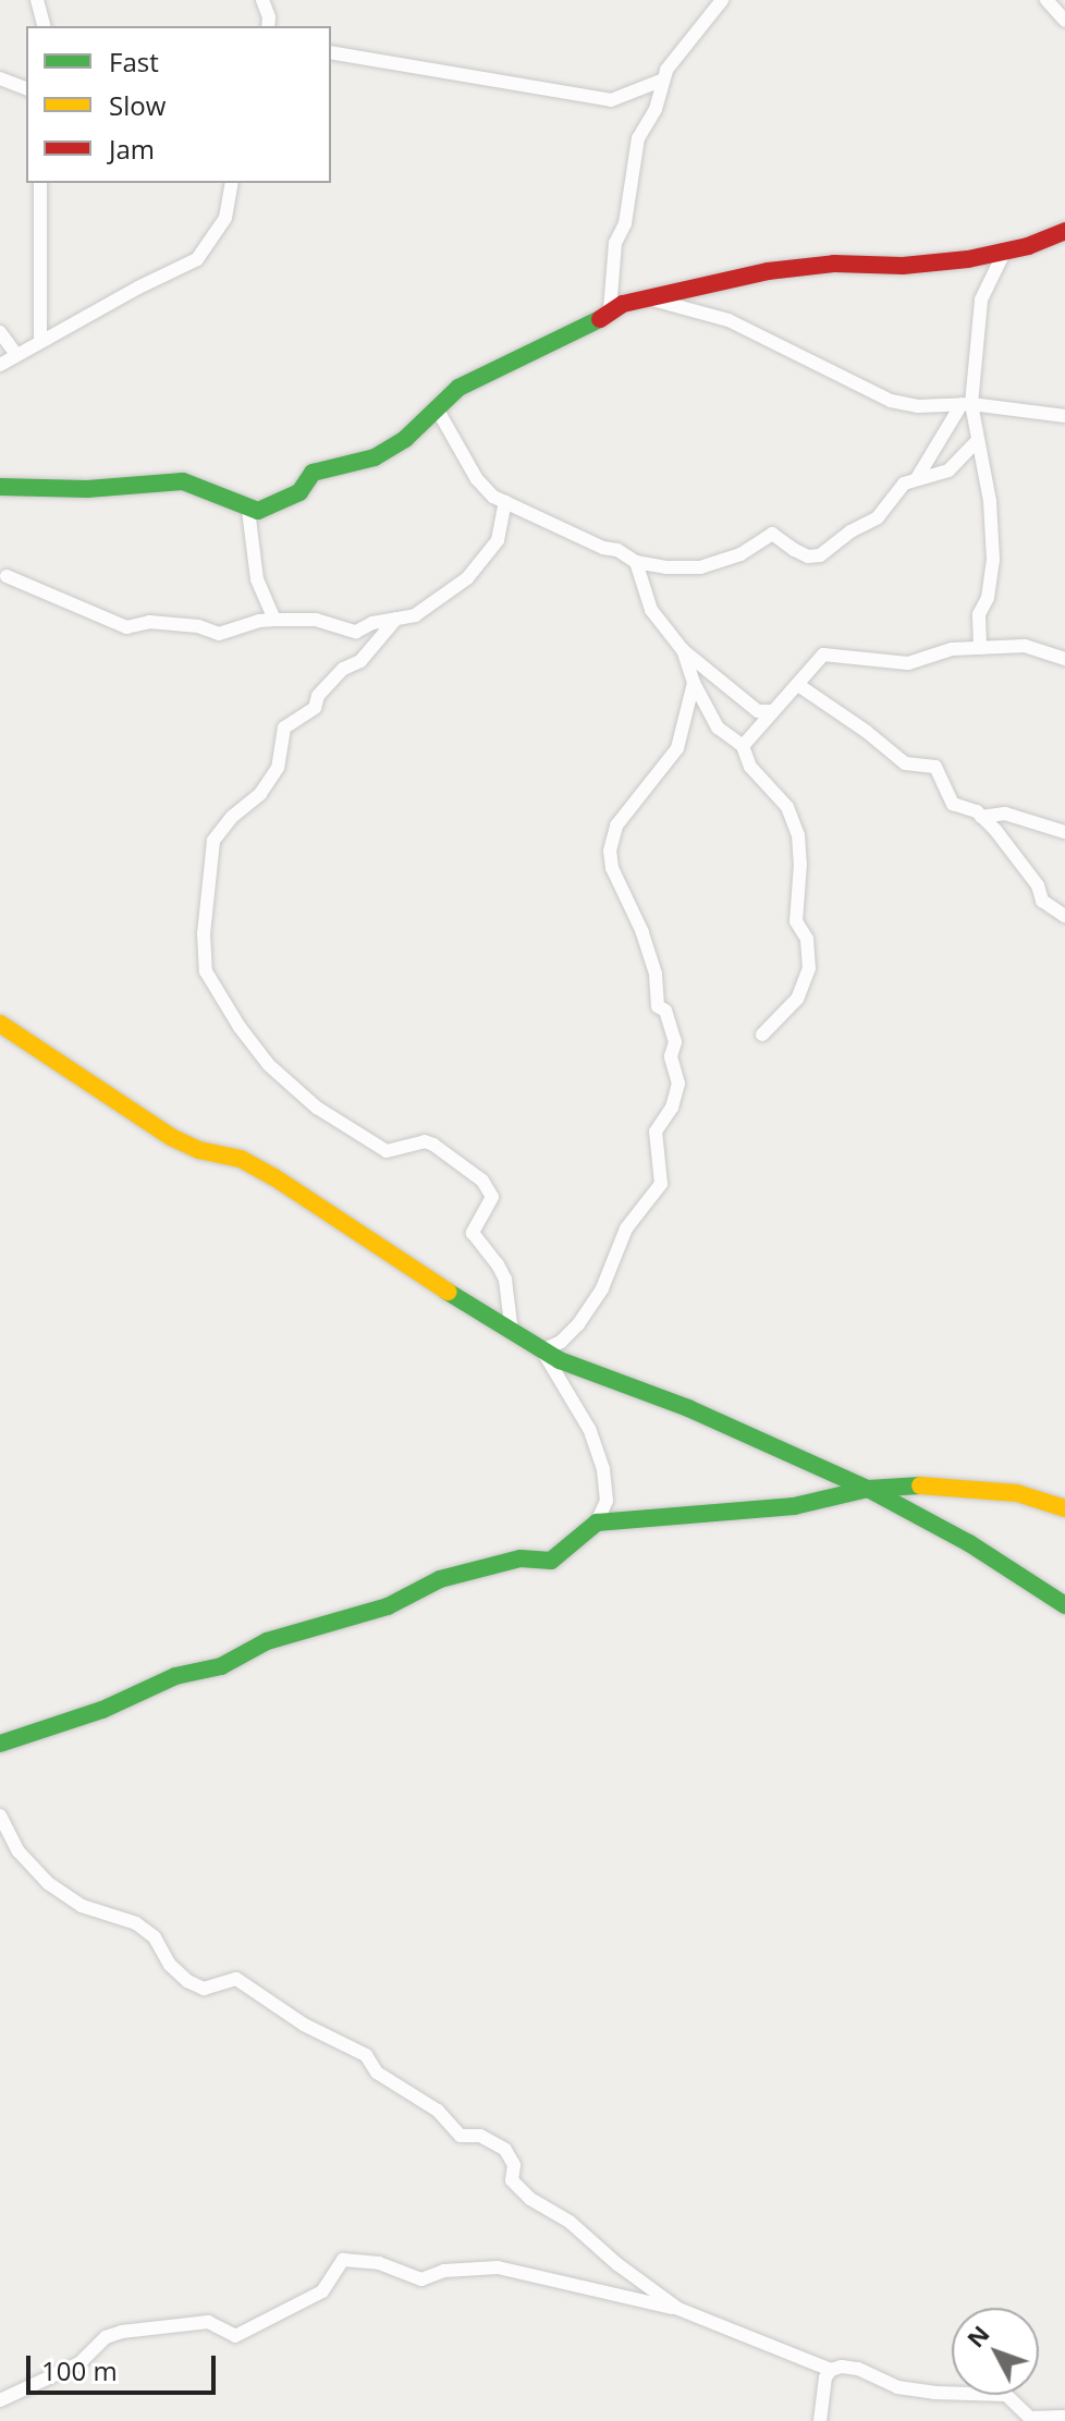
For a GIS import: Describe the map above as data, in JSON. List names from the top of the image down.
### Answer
{
  "legend": ["Fast", "Slow", "Jam"],
  "scale_bar": "100 m",
  "north": "top left"
}
